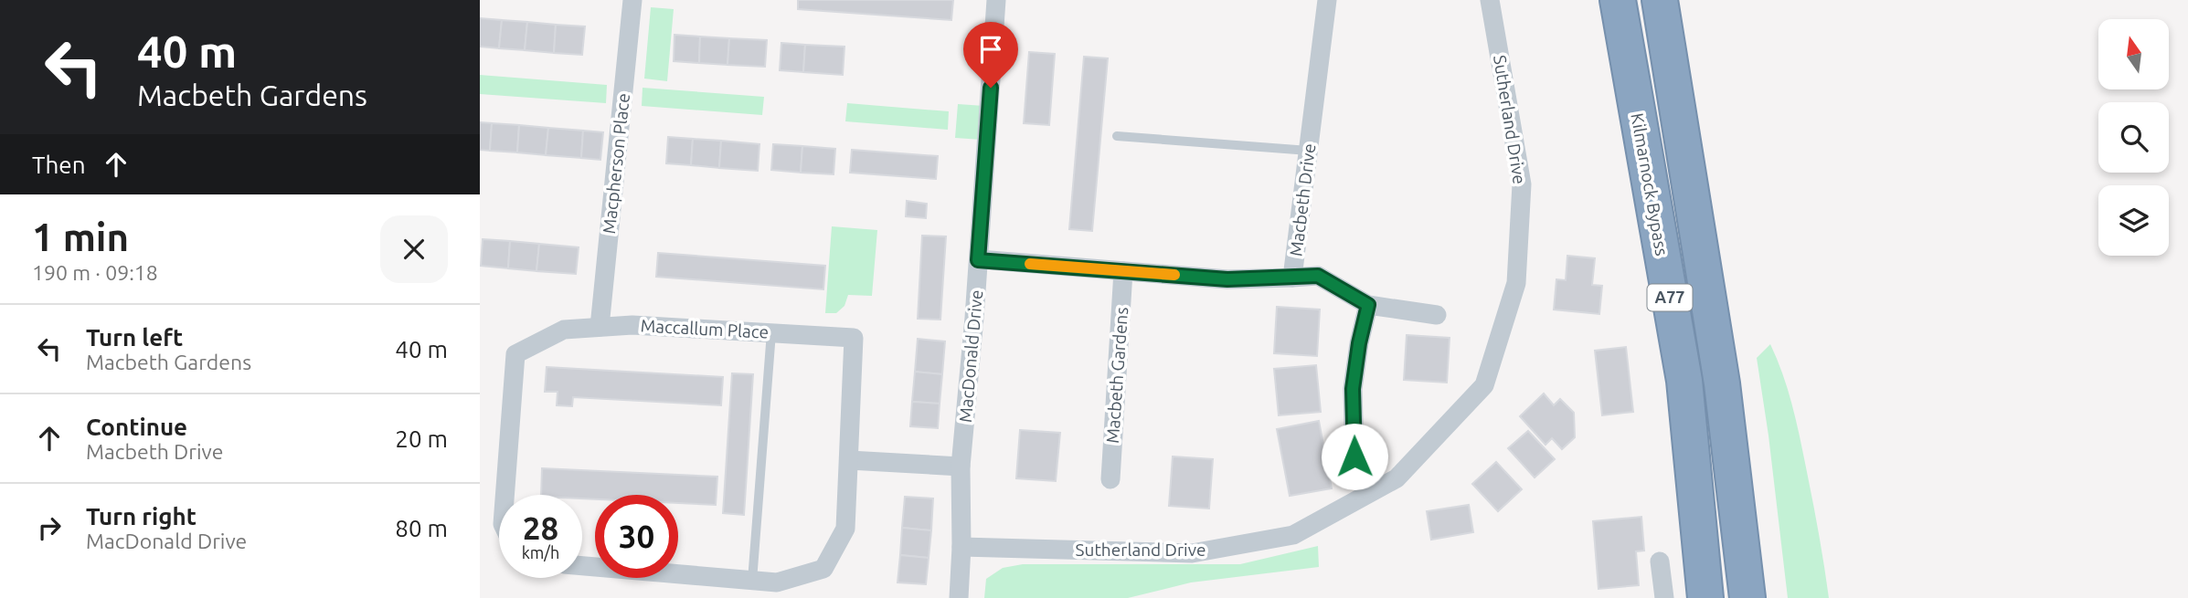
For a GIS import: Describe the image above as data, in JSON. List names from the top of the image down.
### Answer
{
  "streets": {
    "highway": ["Kilmarnock Bypass", "A77"],
    "street": [
      "Sutherland Drive",
      "Macpherson Place",
      "Macbeth Drive",
      "Maccallum Place",
      "MacDonald Drive",
      "Macbeth Gardens"
    ]
  },
  "crossings": [
    ["Sutherland Drive", "MacDonald Drive"],
    ["Macpherson Place", "Maccallum Place"],
    ["Macbeth Drive", "MacDonald Drive"],
    ["Macbeth Drive", "Macbeth Gardens"]
  ],
  "north": "top",
  "page": {
    "turn": ["40 m", "Macbeth Gardens"],
    "then": "Then",
    "heading": ["1 min", "190 m · 09:18"],
    "list": [
      {
        "name": "Turn left",
        "note": "Macbeth Gardens",
        "value": "40 m"
      },
      {
        "name": "Continue",
        "note": "Macbeth Drive",
        "value": "20 m"
      },
      {
        "name": "Turn right",
        "note": "MacDonald Drive",
        "value": "80 m"
      }
    ],
    "speed": "28 km/h",
    "limit": "30"
  }
}
